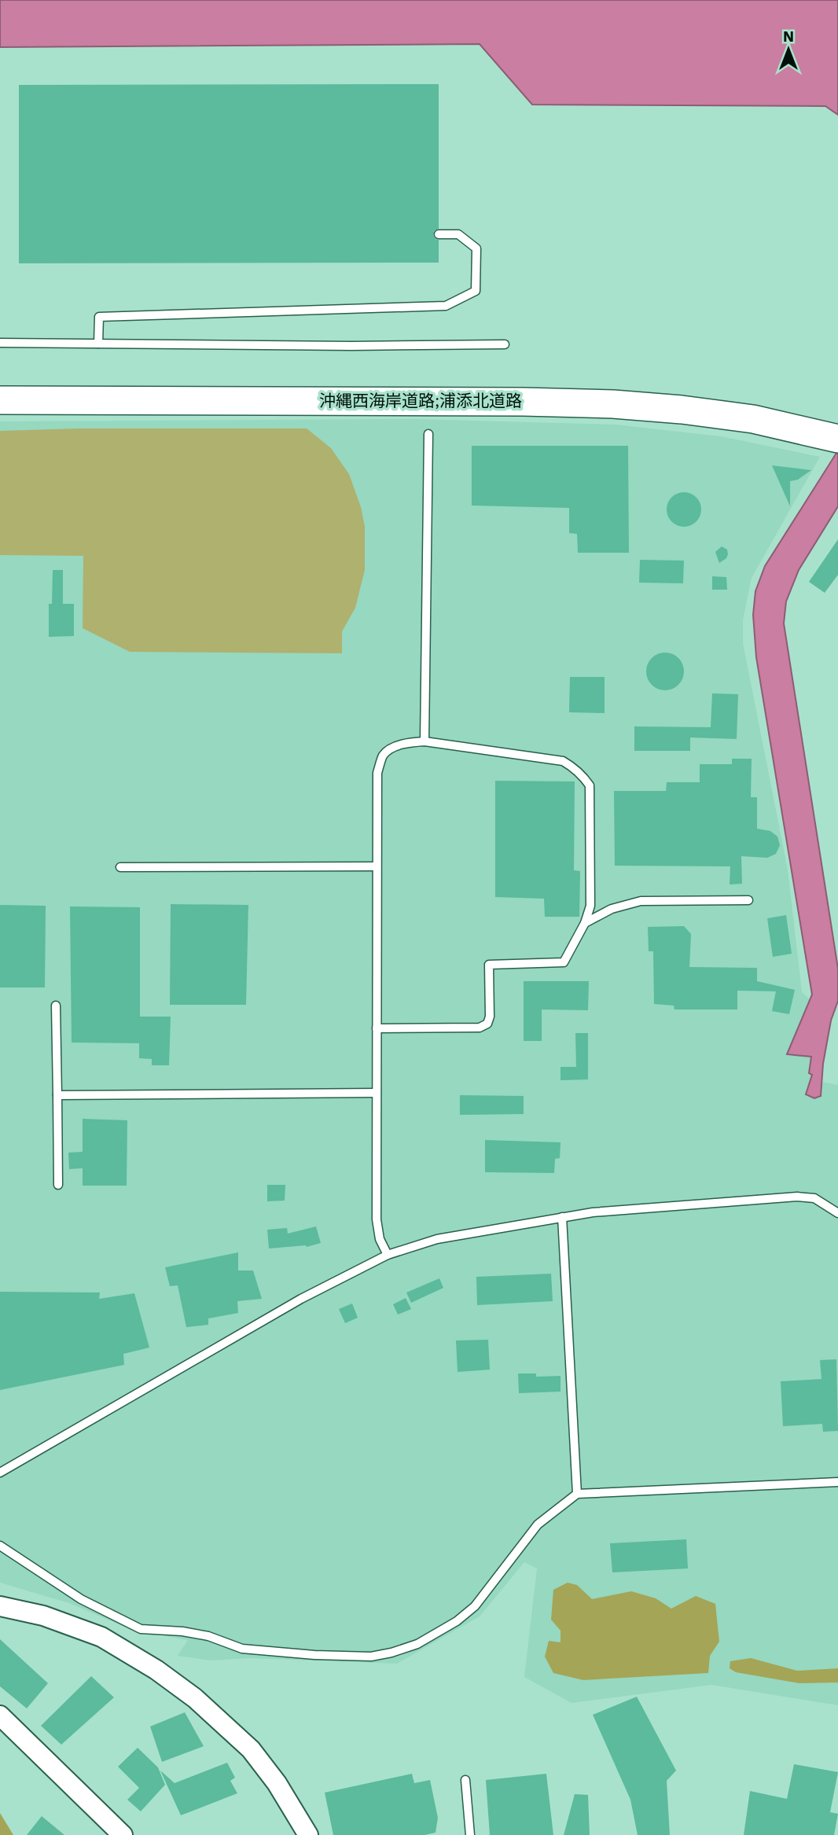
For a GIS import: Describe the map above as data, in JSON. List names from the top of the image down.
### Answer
{
  "streets": {
    "highway": ["沖縄西海岸道路;浦添北道路"]
  },
  "north": "top"
}
